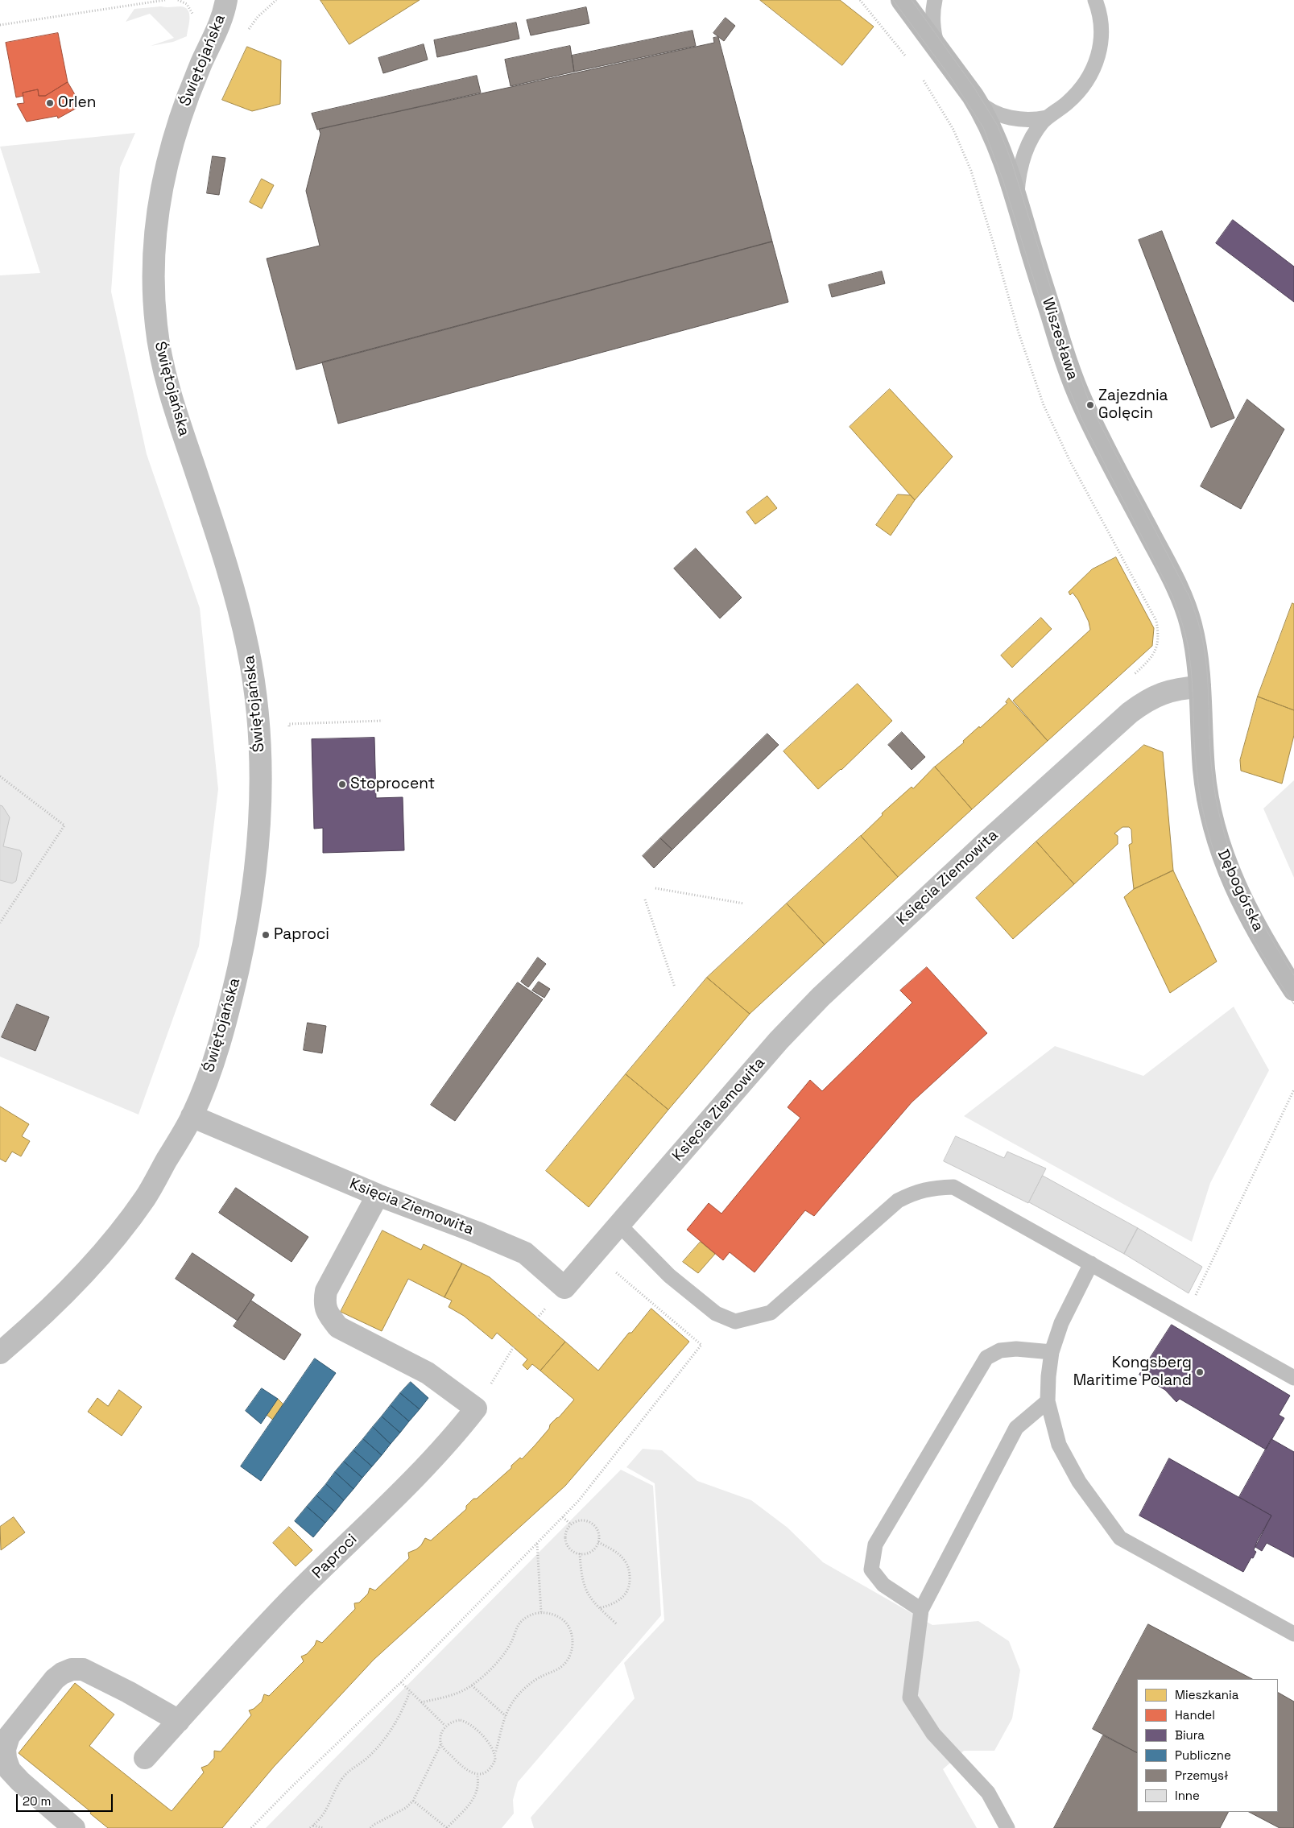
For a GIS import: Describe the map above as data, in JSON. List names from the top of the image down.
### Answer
{
  "streets": {
    "street": [
      "Świętojańska",
      "Wiszesława",
      "Księcia Ziemowita",
      "Dębogórska",
      "Paproci"
    ]
  },
  "crossings": [
    ["Świętojańska", "Księcia Ziemowita"],
    ["Wiszesława", "Księcia Ziemowita"],
    ["Wiszesława", "Dębogórska"],
    ["Księcia Ziemowita", "Dębogórska"]
  ],
  "places": [
    "Orlen",
    "Zajezdnia Golęcin",
    "Stoprocent",
    "Paproci",
    "Kongsberg Maritime Poland"
  ],
  "legend": [
    "Mieszkania",
    "Handel",
    "Biura",
    "Publiczne",
    "Przemysł",
    "Inne"
  ],
  "scale_bar": "20 m"
}
